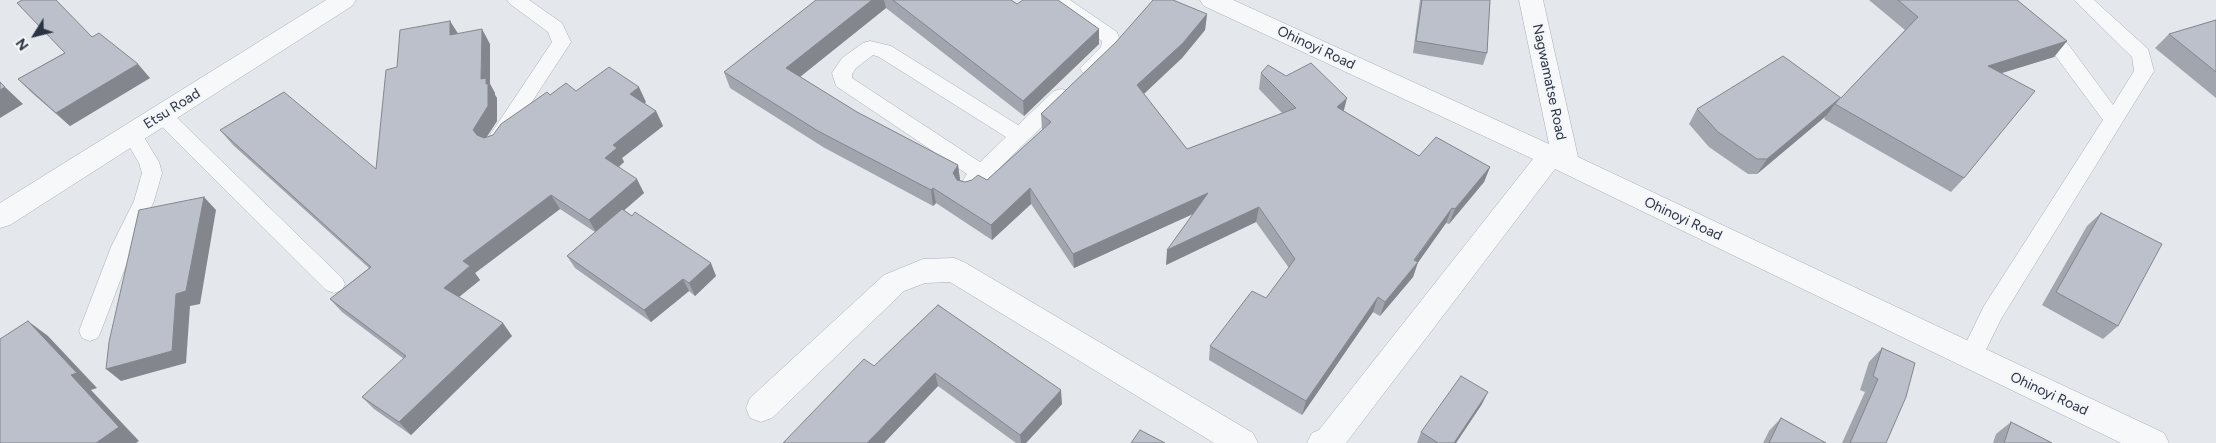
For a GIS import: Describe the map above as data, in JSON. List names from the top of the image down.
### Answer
{
  "streets": {
    "street": ["Ohinoyi Road", "Nagwamatse Road", "Etsu Road"]
  },
  "crossings": [
    ["Ohinoyi Road", "Nagwamatse Road"]
  ],
  "north": "bottom left"
}
